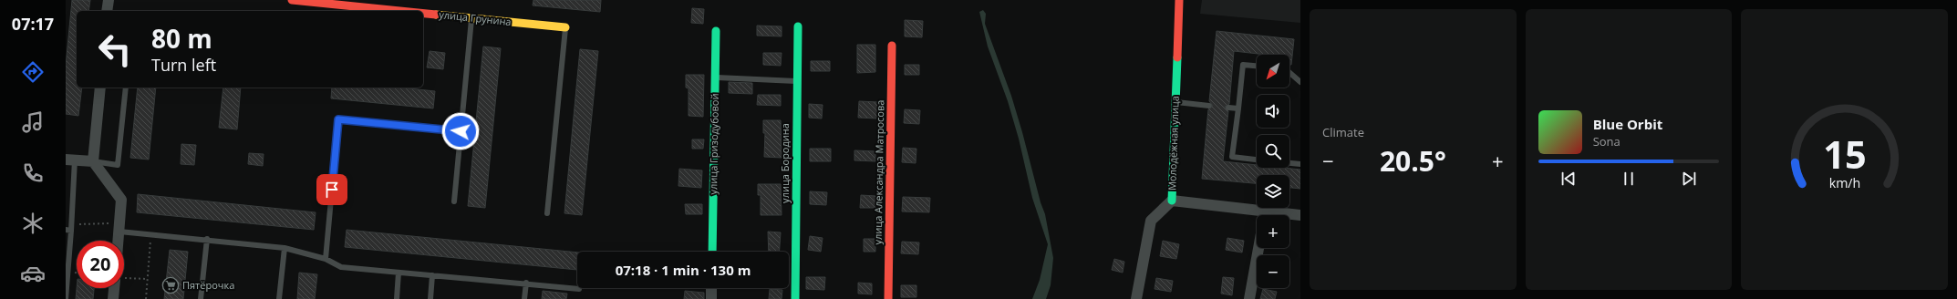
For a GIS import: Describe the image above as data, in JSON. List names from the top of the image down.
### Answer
{
  "streets": {
    "street": [
      "улица Грунина",
      "Молодёжная улица",
      "улица Гризодубовой",
      "улица Бородина",
      "улица Александра Матросова"
    ]
  },
  "places": {
    "supermarket": ["Пятёрочка"]
  },
  "north": "bottom left",
  "page": {
    "tabs": "07:17",
    "tile": "Climate",
    "turn": ["80 m", "Turn left"],
    "map_buttons": ["+", "−"],
    "song": ["Blue Orbit", "Sona"],
    "heat": ["−", "20.5°", "+"],
    "limit": "20",
    "trip": "07:18 · 1 min · 130 m",
    "gauge": ["15", "km/h"]
  }
}
